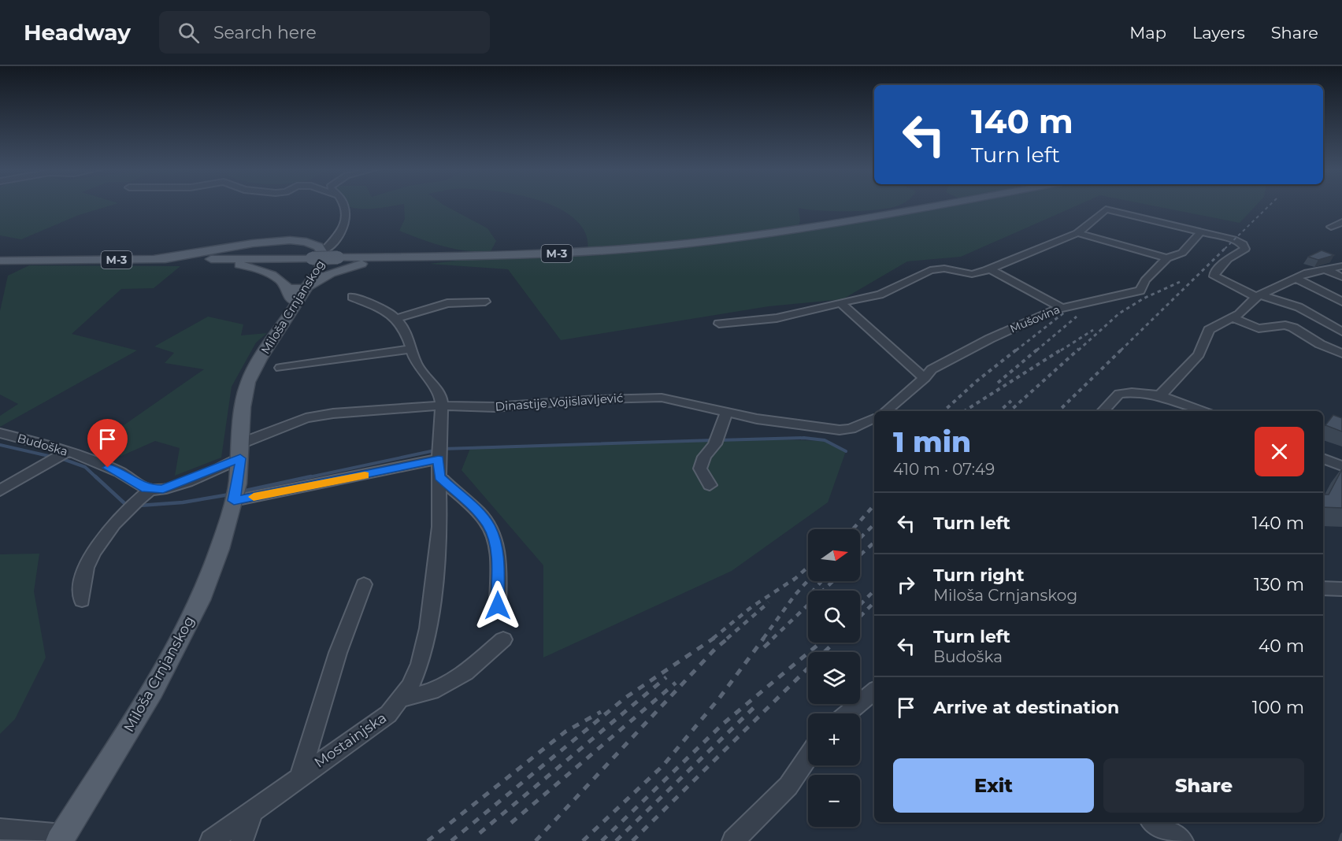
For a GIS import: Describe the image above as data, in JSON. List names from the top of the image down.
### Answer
{
  "streets": {
    "main road": ["M-3", "Miloša Crnjanskog"],
    "street": [
      "Mušovina",
      "Dinastije Vojislavljević",
      "Budoška",
      "Mostainjska"
    ]
  },
  "crossings": [
    ["Miloša Crnjanskog", "Dinastije Vojislavljević"],
    ["Dinastije Vojislavljević", "Mostainjska"]
  ],
  "north": "right",
  "page": {
    "header": "Headway",
    "search": "Search here",
    "nav": ["Map", "Layers", "Share"],
    "turn": ["140 m", "Turn left"],
    "heading": ["1 min", "410 m · 07:49"],
    "list": [
      {
        "name": "Turn left",
        "value": "140 m"
      },
      {
        "name": "Turn right",
        "note": "Miloša Crnjanskog",
        "value": "130 m"
      },
      {
        "name": "Turn left",
        "note": "Budoška",
        "value": "40 m"
      },
      {
        "name": "Arrive at destination",
        "value": "100 m"
      }
    ],
    "map_buttons": ["+", "−"],
    "buttons": ["Exit", "Share"]
  }
}
